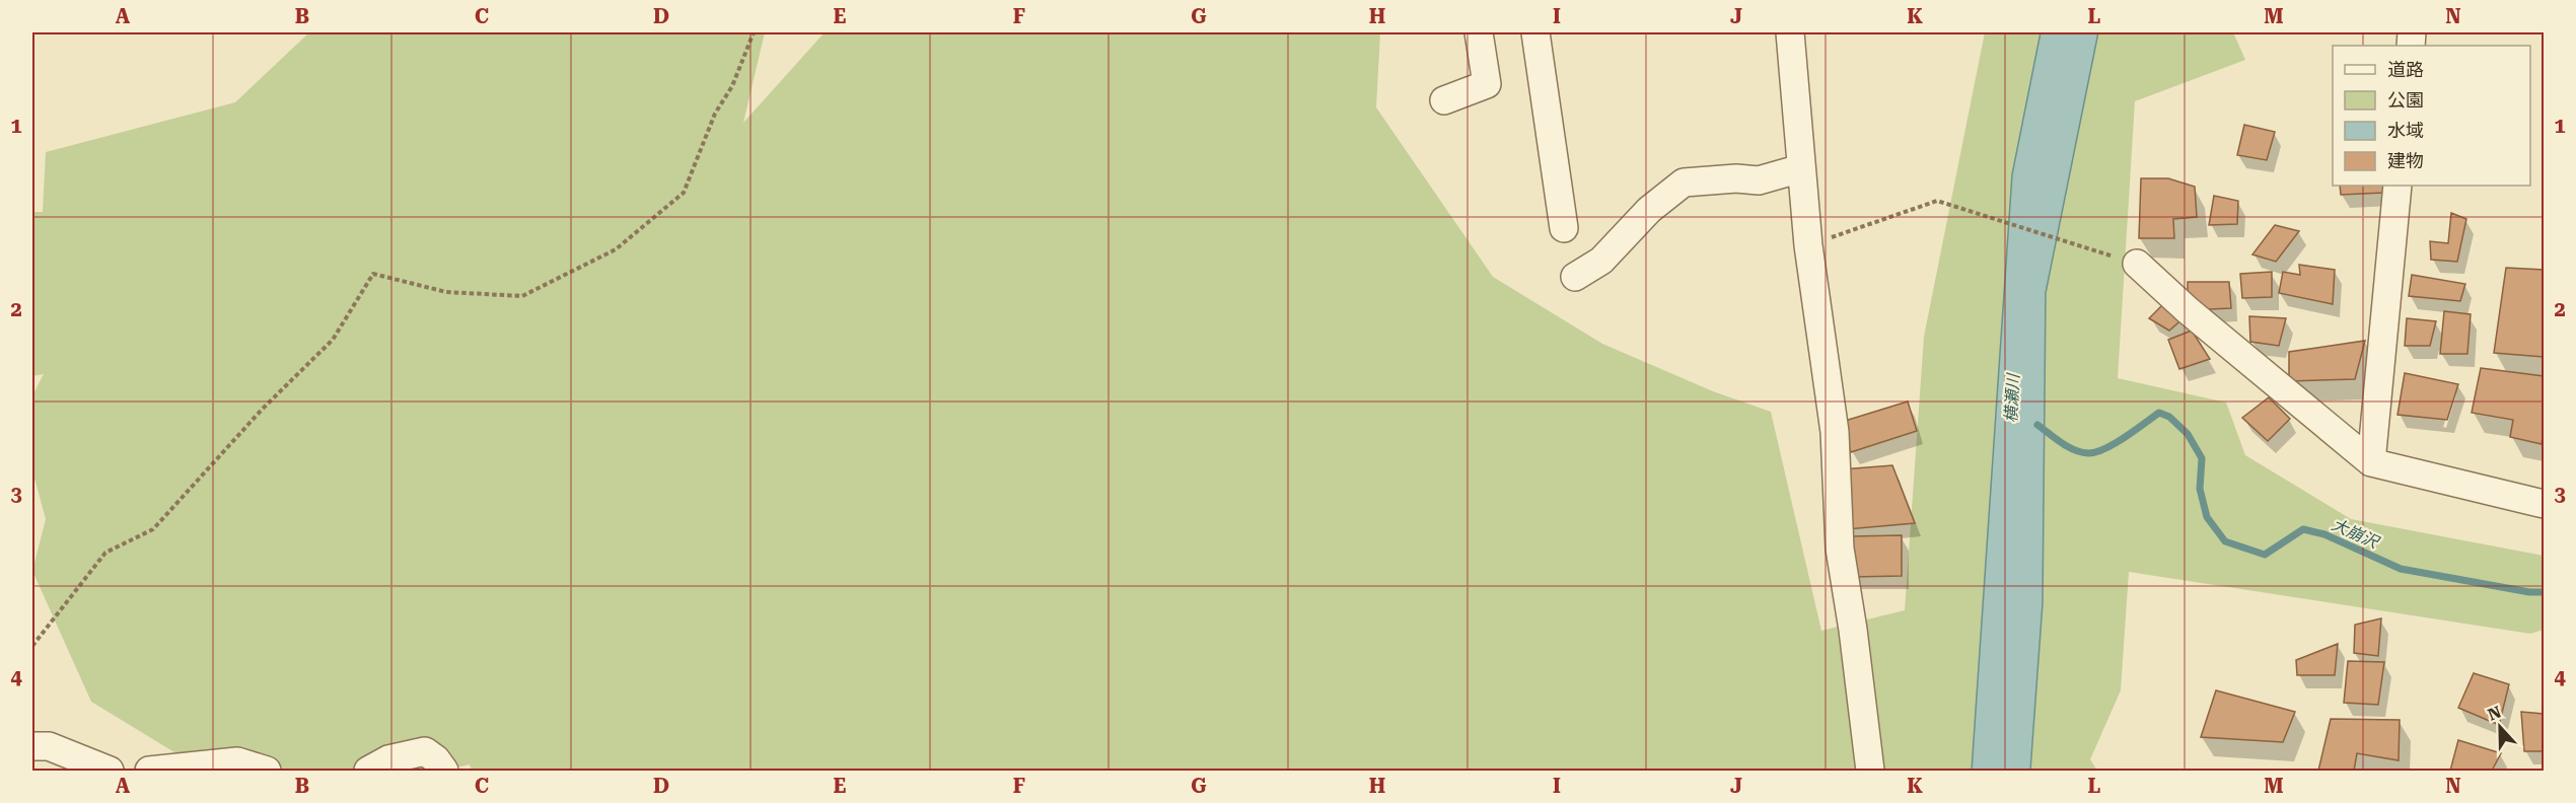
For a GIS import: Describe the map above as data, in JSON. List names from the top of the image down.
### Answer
{
  "water": ["横瀬川", "大崩沢"],
  "legend": [
    "道路",
    "公園",
    "水域",
    "建物"
  ],
  "north": "top",
  "grid": {
    "columns": [
      "A",
      "B",
      "C",
      "D",
      "E",
      "F",
      "G",
      "H",
      "I",
      "J",
      "K",
      "L",
      "M",
      "N"
    ],
    "rows": [
      "1",
      "2",
      "3",
      "4"
    ]
  }
}
